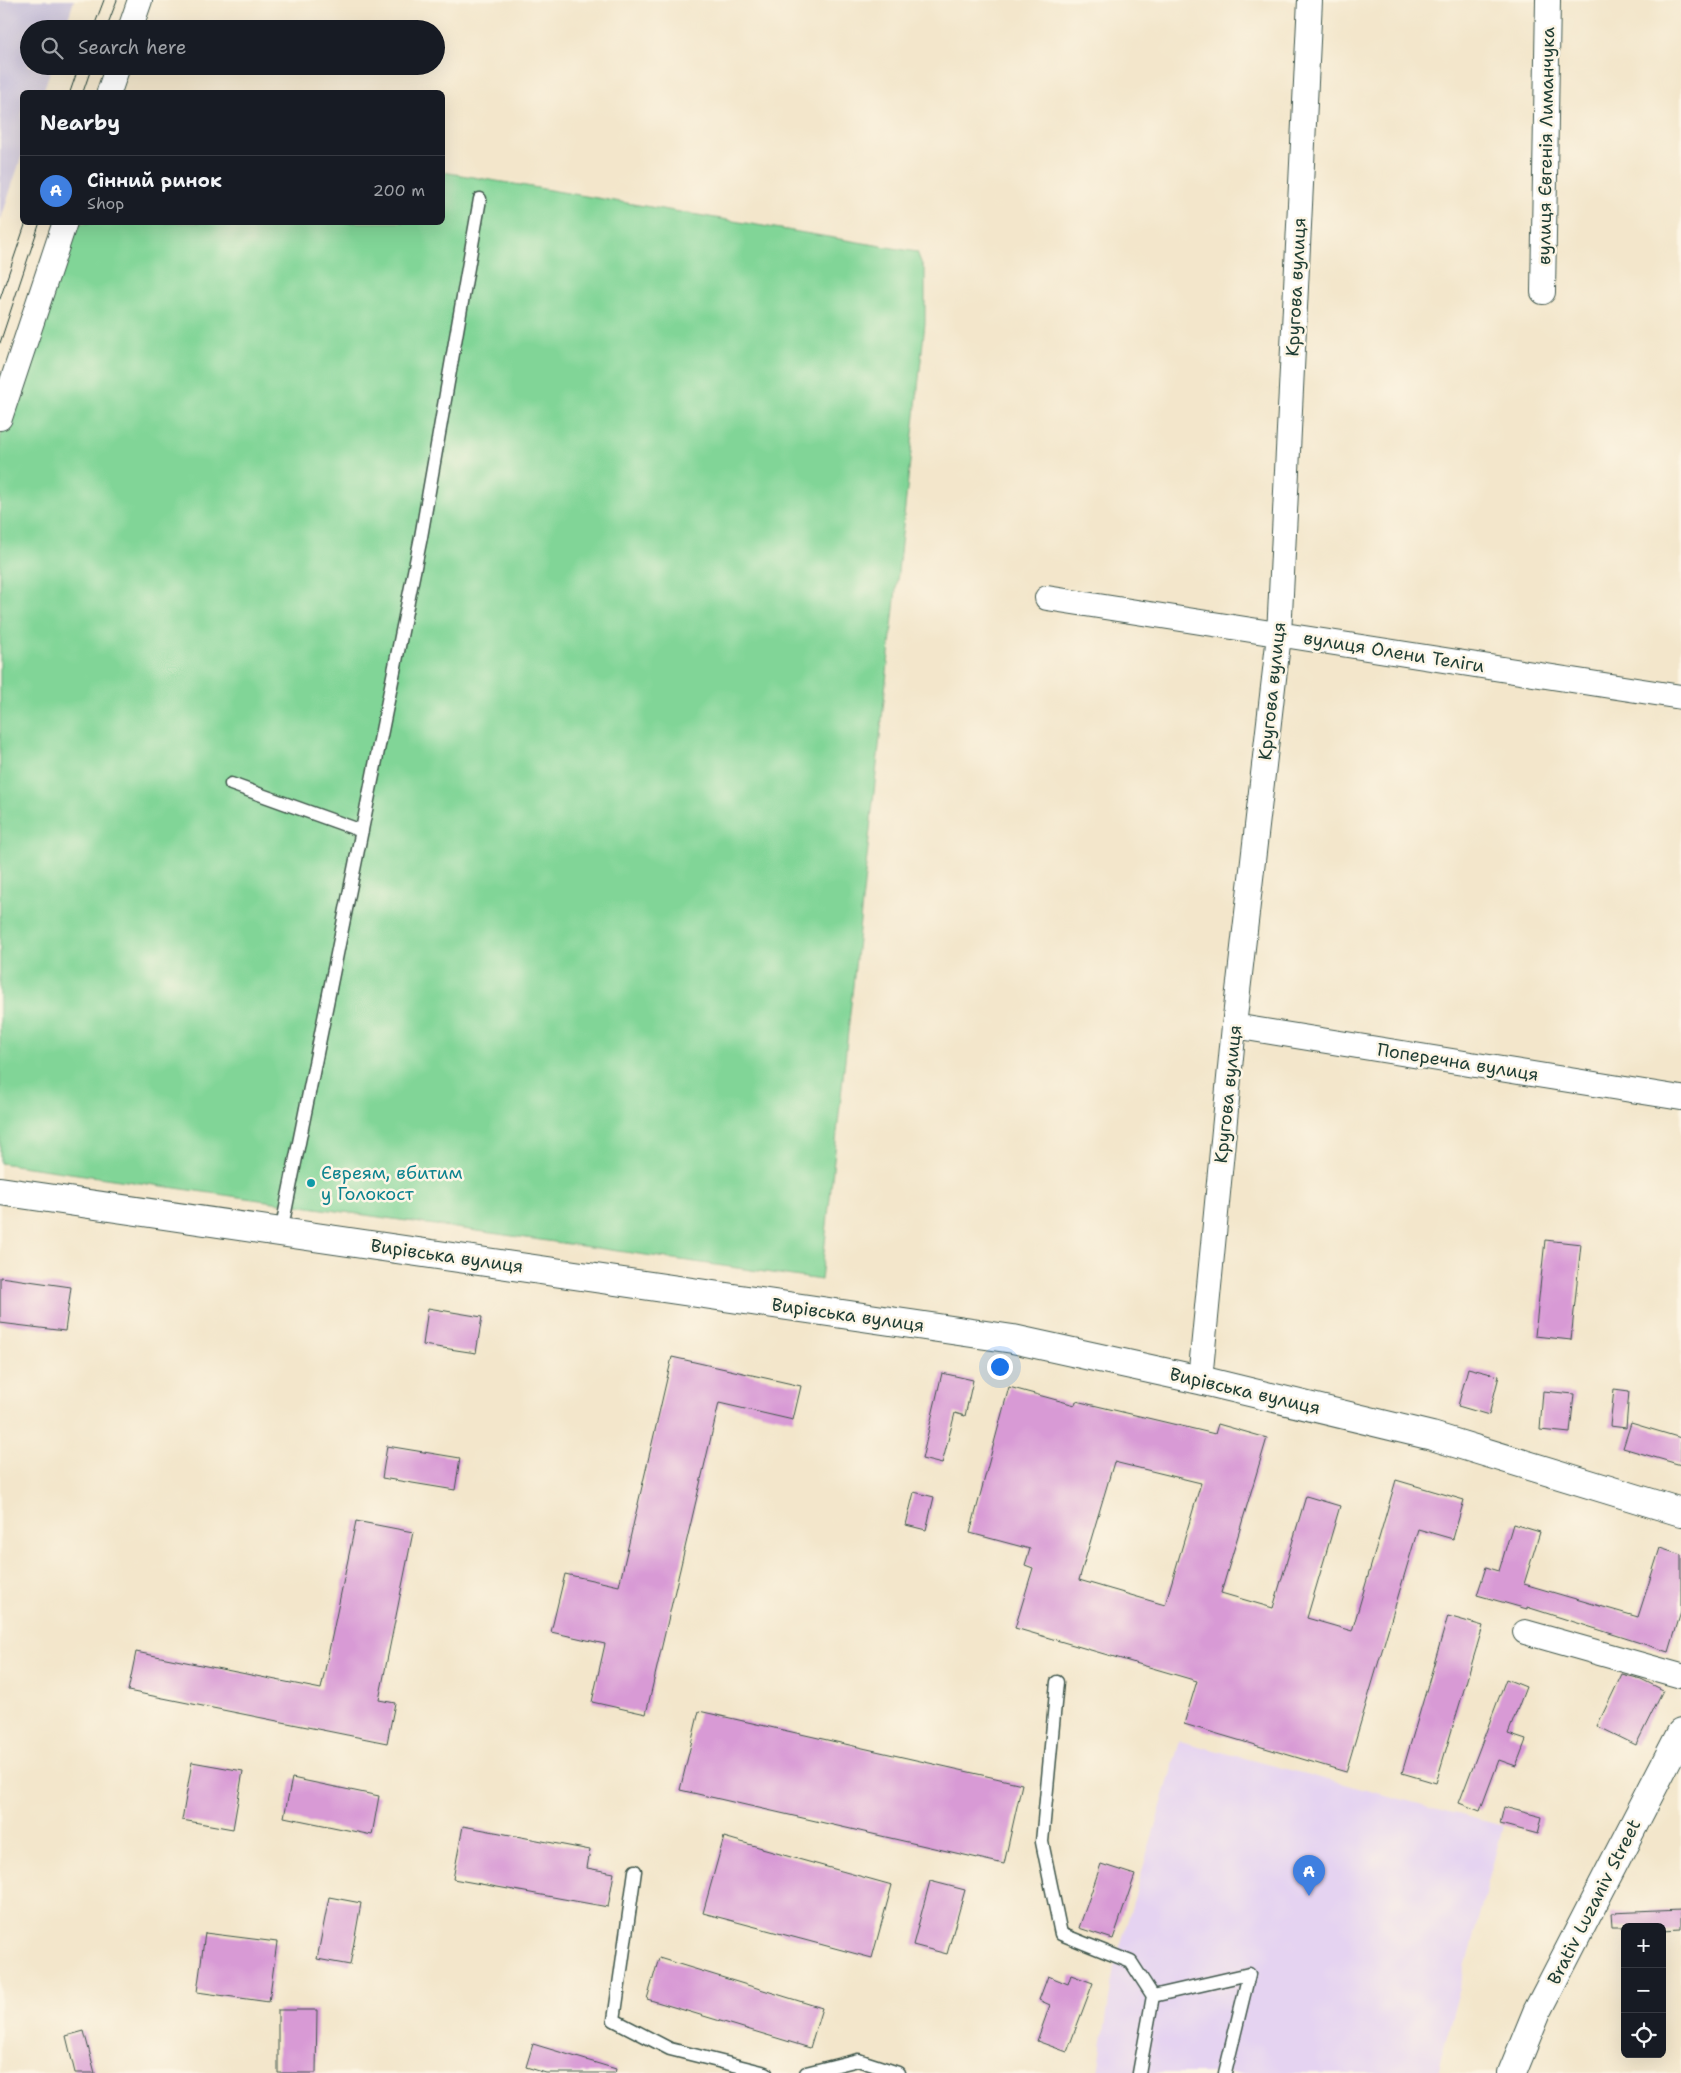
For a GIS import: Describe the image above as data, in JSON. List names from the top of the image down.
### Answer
{
  "streets": {
    "main road": ["Вирівська вулиця", "Brativ Luzaniv Street"],
    "street": [
      "вулиця Євгенія Лиманчука",
      "Кругова вулиця",
      "вулиця Олени Теліги",
      "Поперечна вулиця"
    ]
  },
  "crossings": [
    ["Кругова вулиця", "вулиця Олени Теліги"],
    ["Кругова вулиця", "Поперечна вулиця"],
    ["Кругова вулиця", "Вирівська вулиця"]
  ],
  "places": ["Євреям, вбитим у Голокост"],
  "page": {
    "search": "Search here",
    "heading": "Nearby",
    "list": [
      {
        "mark": "A",
        "name": "Сінний ринок",
        "note": "Shop",
        "value": "200 m"
      }
    ],
    "pins": "A",
    "map_buttons": ["+", "−"]
  }
}
